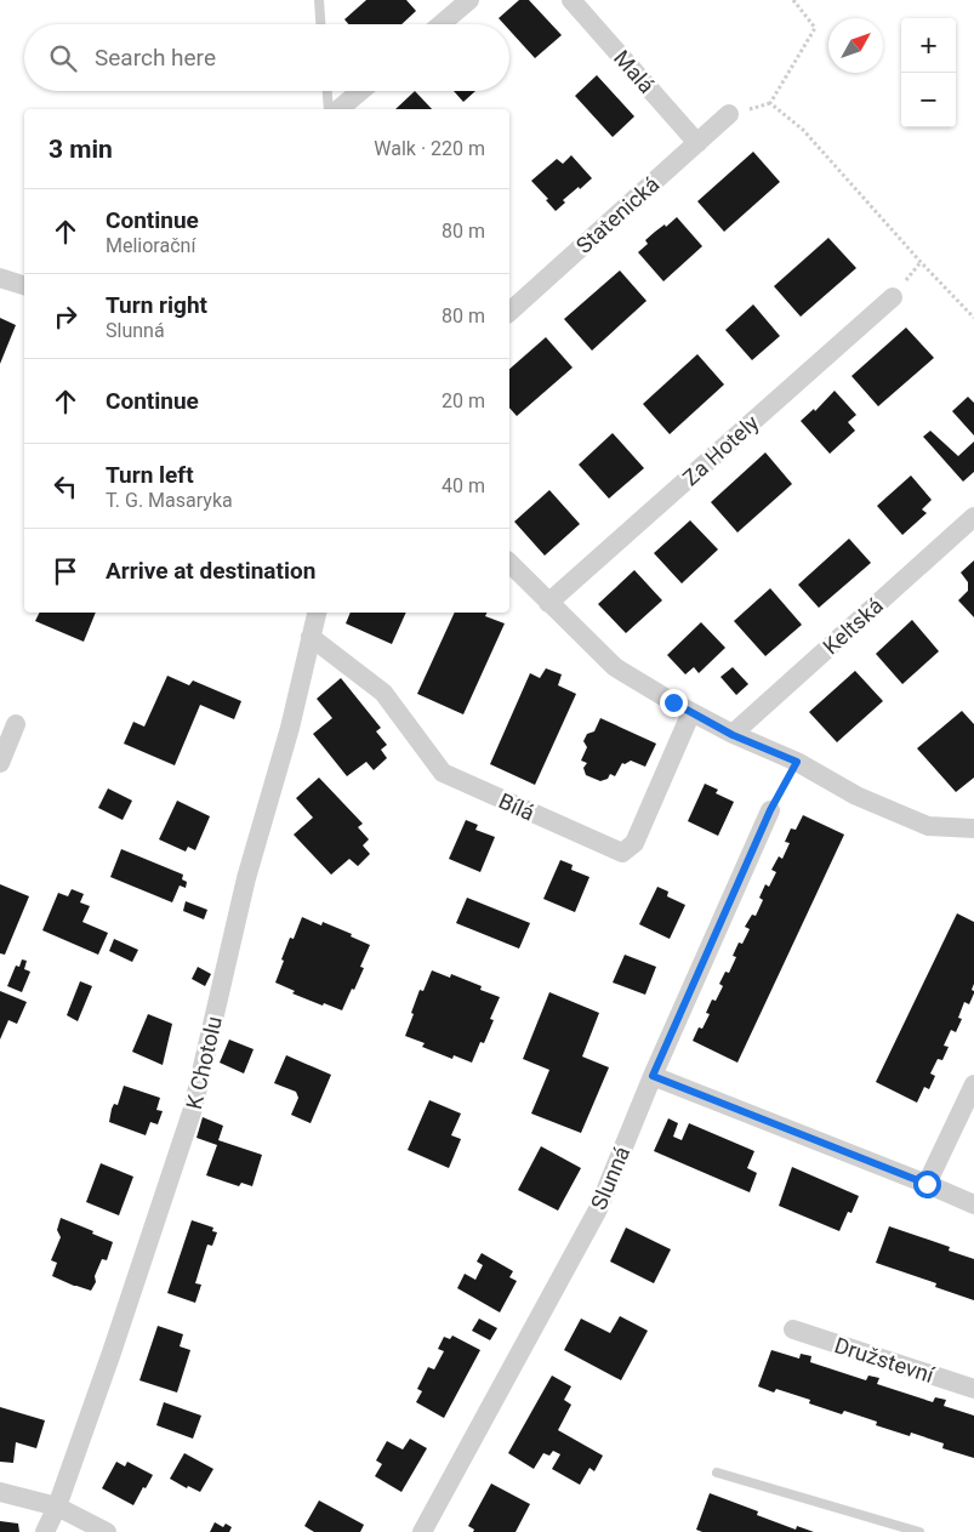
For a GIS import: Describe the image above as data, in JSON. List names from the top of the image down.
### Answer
{
  "streets": {
    "street": [
      "Malá",
      "Statenická",
      "Za Hotely",
      "Keltská",
      "Bílá",
      "K Chotolu",
      "Slunná",
      "Družstevní"
    ]
  },
  "crossings": [
    ["Malá", "Statenická"],
    ["Bílá", "K Chotolu"]
  ],
  "north": "top right",
  "page": {
    "map_buttons": ["+", "−"],
    "search": "Search here",
    "heading": ["3 min", "Walk · 220 m"],
    "list": [
      ["Continue", "Meliorační", "80 m"],
      ["Turn right", "Slunná", "80 m"],
      ["Continue", "20 m"],
      ["Turn left", "T. G. Masaryka", "40 m"],
      "Arrive at destination"
    ]
  }
}
